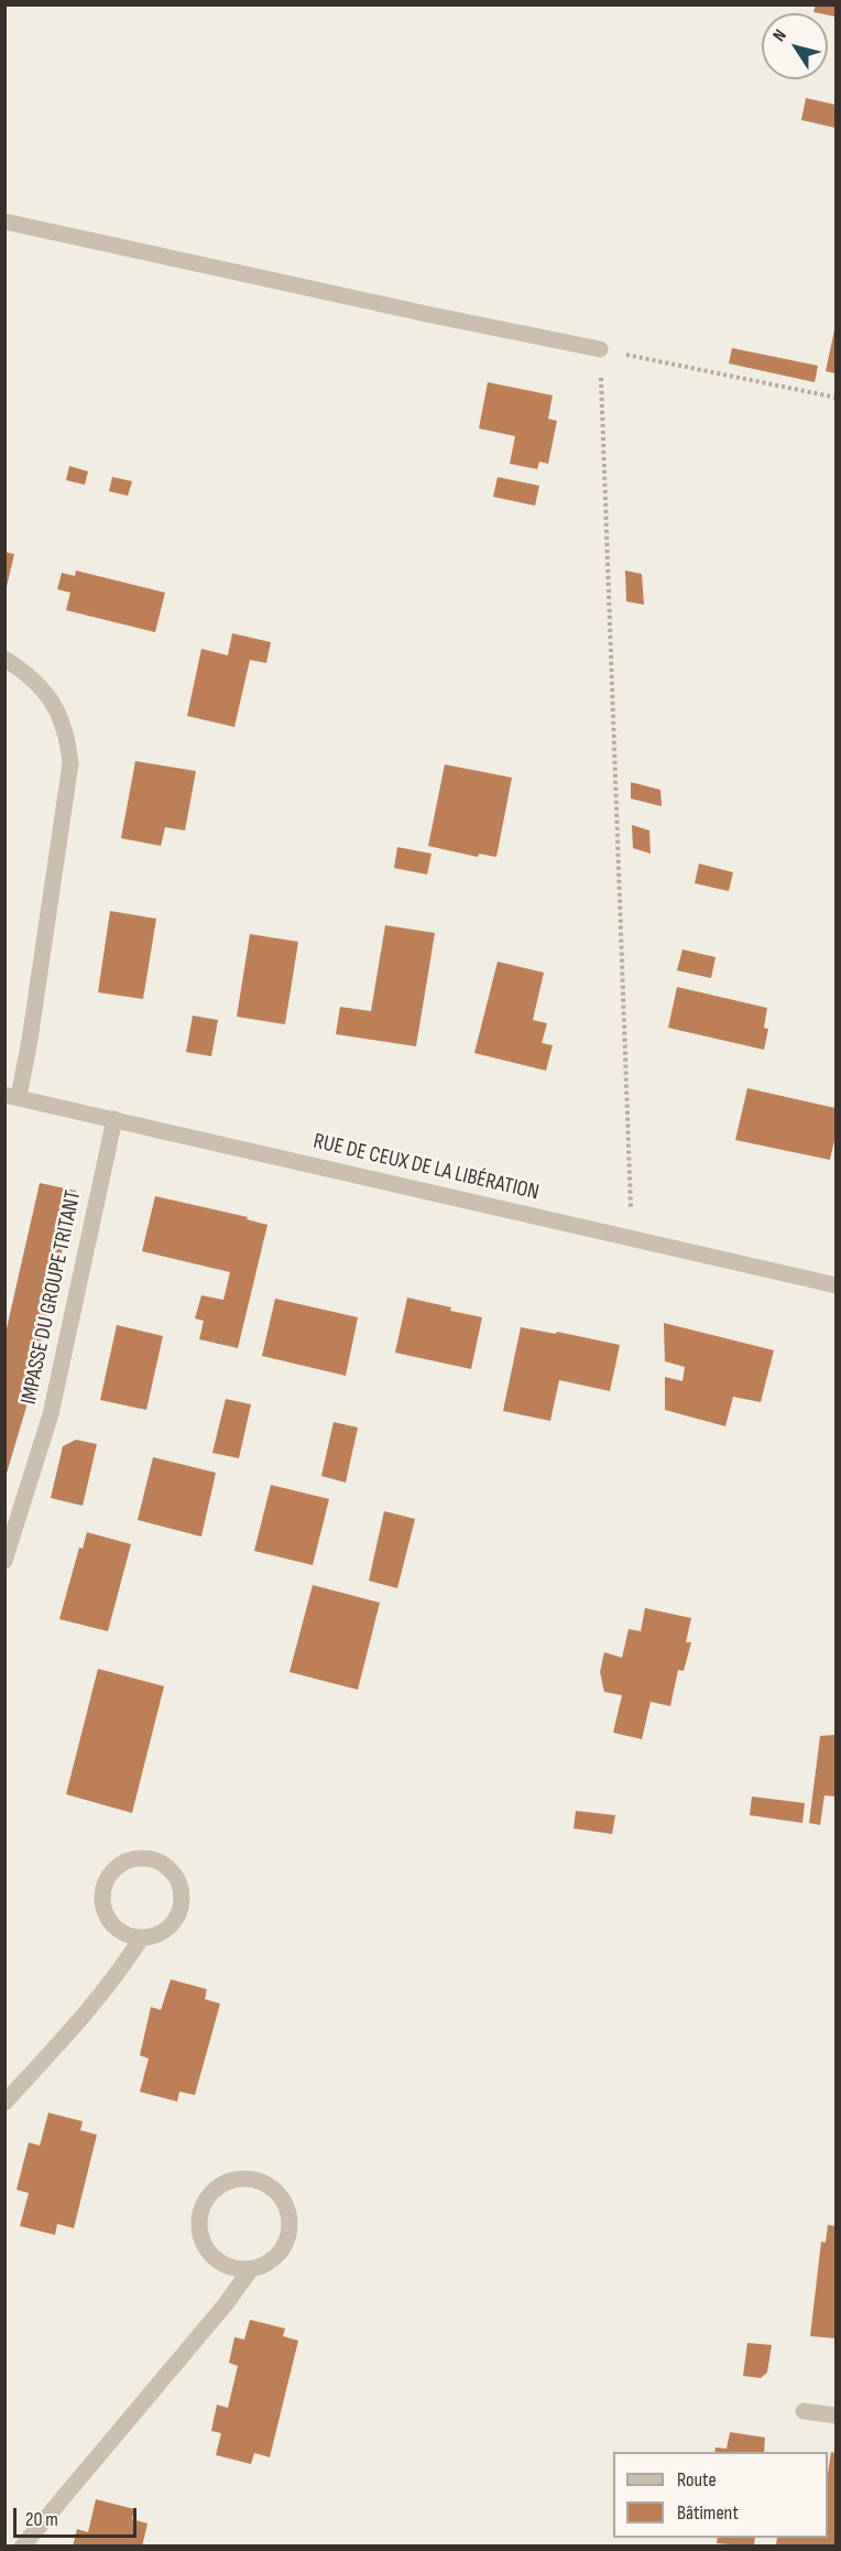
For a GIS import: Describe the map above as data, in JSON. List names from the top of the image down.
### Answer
{
  "streets": {
    "street": ["RUE DE CEUX DE LA LIBÉRATION", "IMPASSE DU GROUPE TRITANT"]
  },
  "crossings": [
    ["RUE DE CEUX DE LA LIBÉRATION", "IMPASSE DU GROUPE TRITANT"]
  ],
  "legend": ["Route", "Bâtiment"],
  "scale_bar": "20 m",
  "north": "top left"
}
